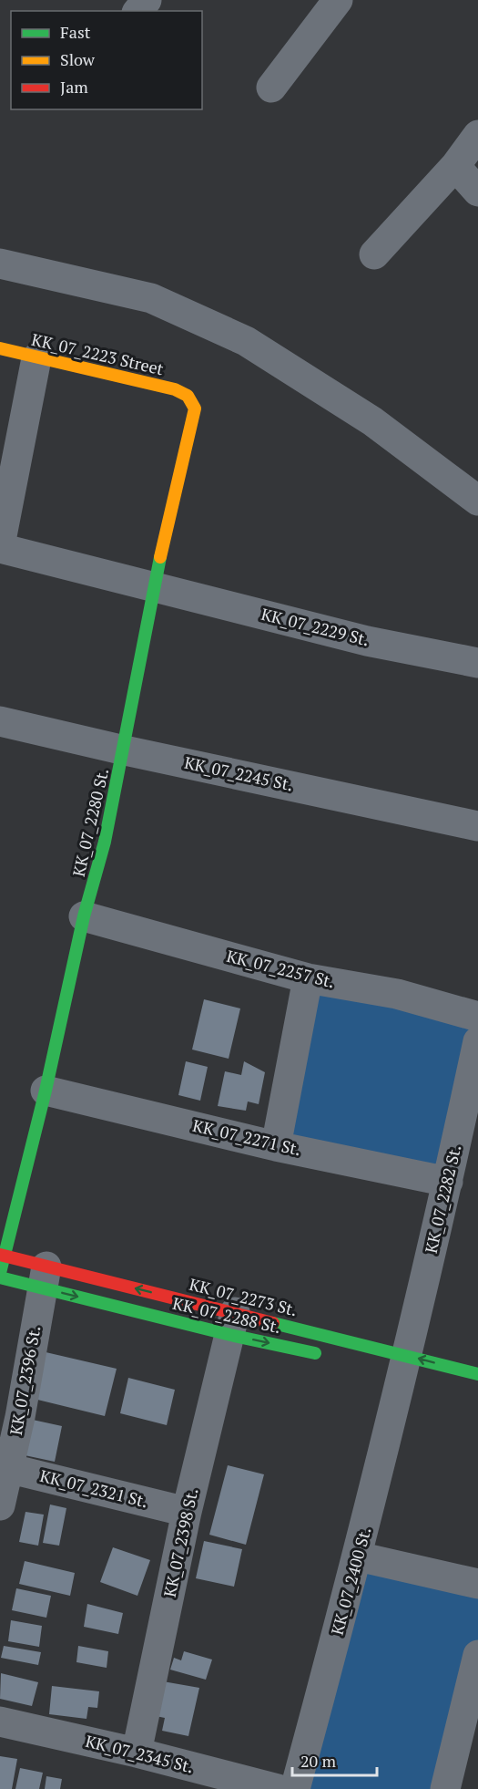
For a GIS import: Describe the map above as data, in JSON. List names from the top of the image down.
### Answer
{
  "streets": {
    "street": [
      "KK_07_2223 Street",
      "KK_07_2229 St.",
      "KK_07_2245 St.",
      "KK_07_2280 St.",
      "KK_07_2257 St.",
      "KK_07_2271 St.",
      "KK_07_2282 St.",
      "KK_07_2273 St.",
      "KK_07_2288 St.",
      "KK_07_2396 St.",
      "KK_07_2321 St.",
      "KK_07_2398 St.",
      "KK_07_2400 St.",
      "KK_07_2345 St."
    ]
  },
  "crossings": [
    ["KK_07_2223 Street", "KK_07_2280 St."],
    ["KK_07_2229 St.", "KK_07_2280 St."],
    ["KK_07_2245 St.", "KK_07_2280 St."],
    ["KK_07_2280 St.", "KK_07_2257 St."],
    ["KK_07_2280 St.", "KK_07_2271 St."],
    ["KK_07_2280 St.", "KK_07_2273 St."],
    ["KK_07_2271 St.", "KK_07_2282 St."],
    ["KK_07_2282 St.", "KK_07_2273 St."],
    ["KK_07_2282 St.", "KK_07_2400 St."],
    ["KK_07_2273 St.", "KK_07_2288 St."],
    ["KK_07_2273 St.", "KK_07_2396 St."],
    ["KK_07_2273 St.", "KK_07_2398 St."],
    ["KK_07_2273 St.", "KK_07_2400 St."],
    ["KK_07_2288 St.", "KK_07_2396 St."],
    ["KK_07_2288 St.", "KK_07_2398 St."],
    ["KK_07_2396 St.", "KK_07_2321 St."],
    ["KK_07_2321 St.", "KK_07_2398 St."],
    ["KK_07_2398 St.", "KK_07_2345 St."]
  ],
  "one_way": ["KK_07_2273 St.", "KK_07_2288 St."],
  "legend": ["Fast", "Slow", "Jam"],
  "scale_bar": "20 m"
}
